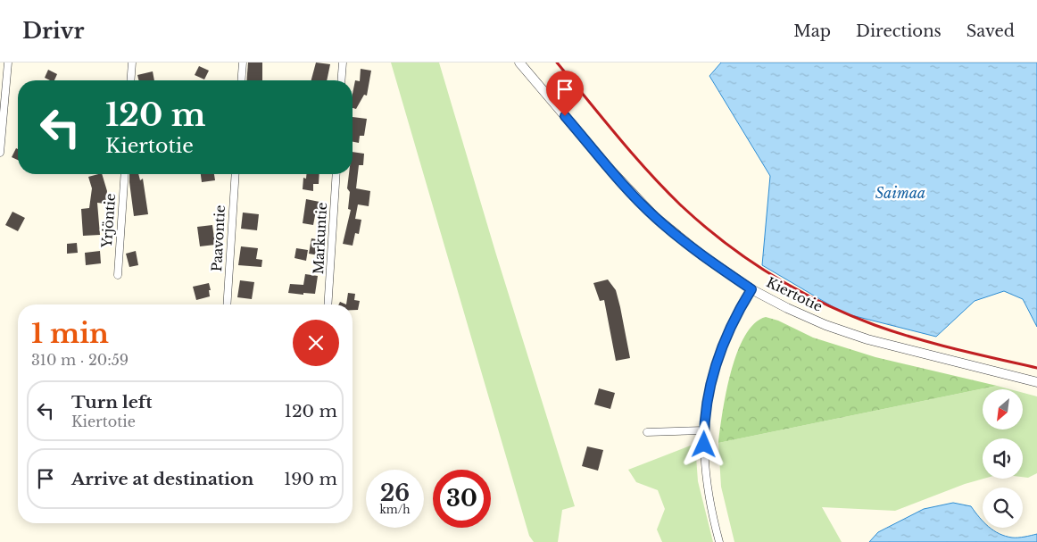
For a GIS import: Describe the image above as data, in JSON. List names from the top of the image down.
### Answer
{
  "streets": {
    "street": [
      "Yrjöntie",
      "Paavontie",
      "Markuntie",
      "Kiertotie"
    ]
  },
  "water": ["Saimaa"],
  "north": "bottom left",
  "page": {
    "header": "Drivr",
    "nav": ["Map", "Directions", "Saved"],
    "turn": ["120 m", "Kiertotie"],
    "heading": ["1 min", "310 m · 20:59"],
    "list": [
      {
        "name": "Turn left",
        "note": "Kiertotie",
        "value": "120 m"
      },
      {
        "name": "Arrive at destination",
        "value": "190 m"
      }
    ],
    "speed": "26 km/h",
    "limit": "30"
  }
}
